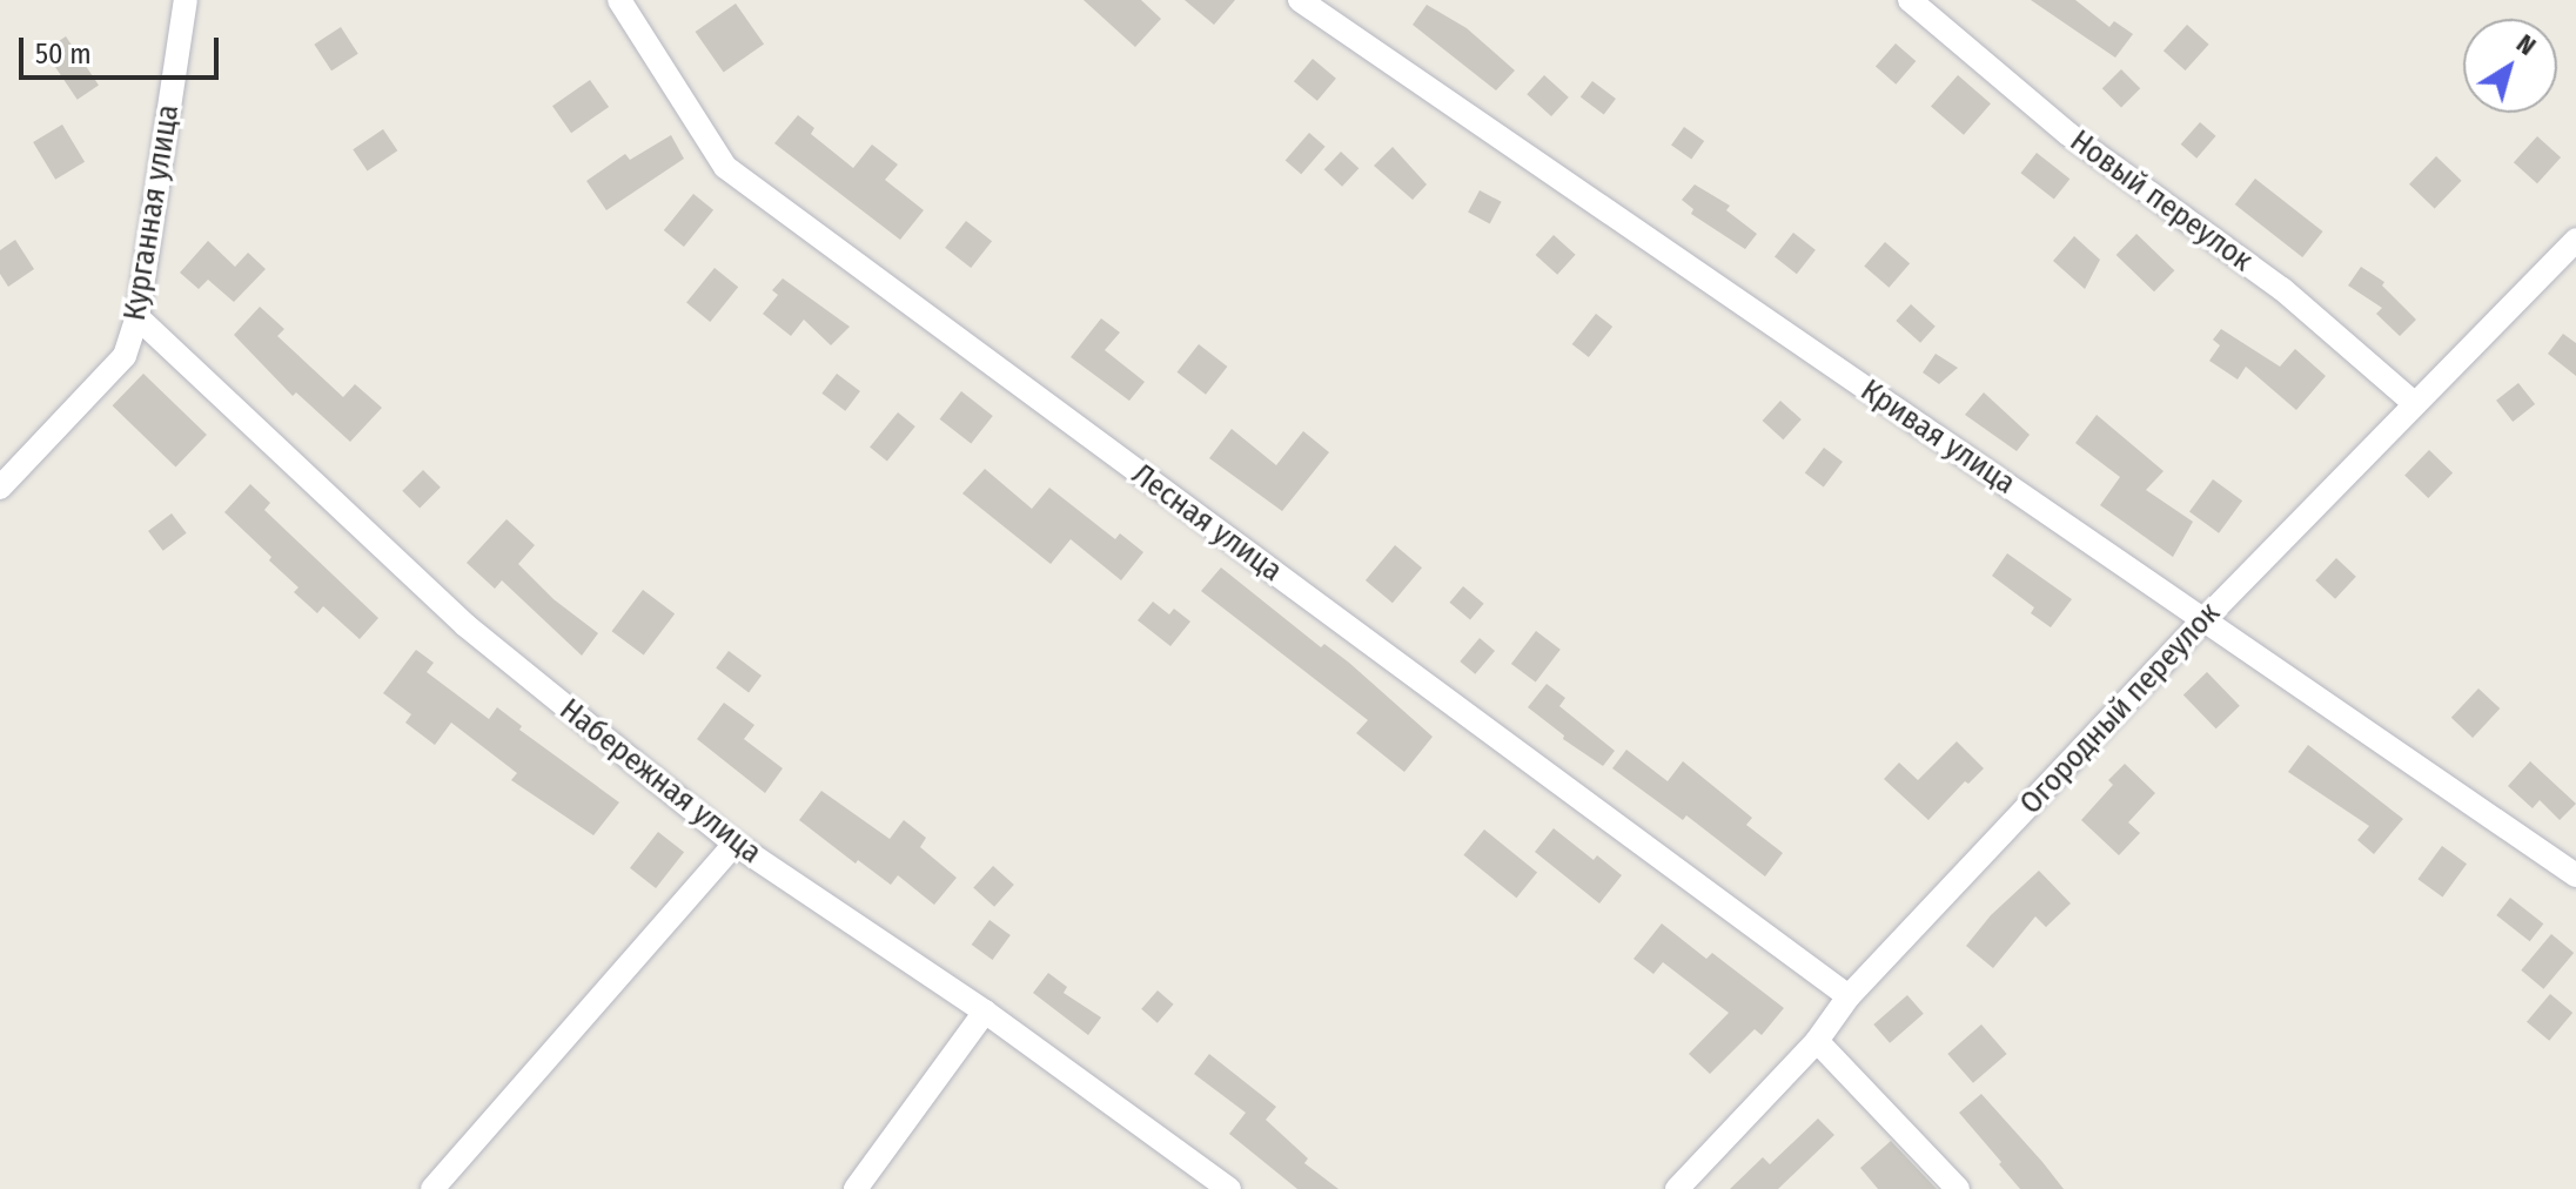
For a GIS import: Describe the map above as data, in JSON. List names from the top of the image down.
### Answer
{
  "streets": {
    "street": [
      "Новый переулок",
      "Курганная улица",
      "Кривая улица",
      "Лесная улица",
      "Огородный переулок",
      "Набережная улица"
    ]
  },
  "crossings": [
    ["Новый переулок", "Огородный переулок"],
    ["Курганная улица", "Набережная улица"],
    ["Кривая улица", "Огородный переулок"],
    ["Лесная улица", "Огородный переулок"]
  ],
  "scale_bar": "50 m",
  "north": "top right"
}
